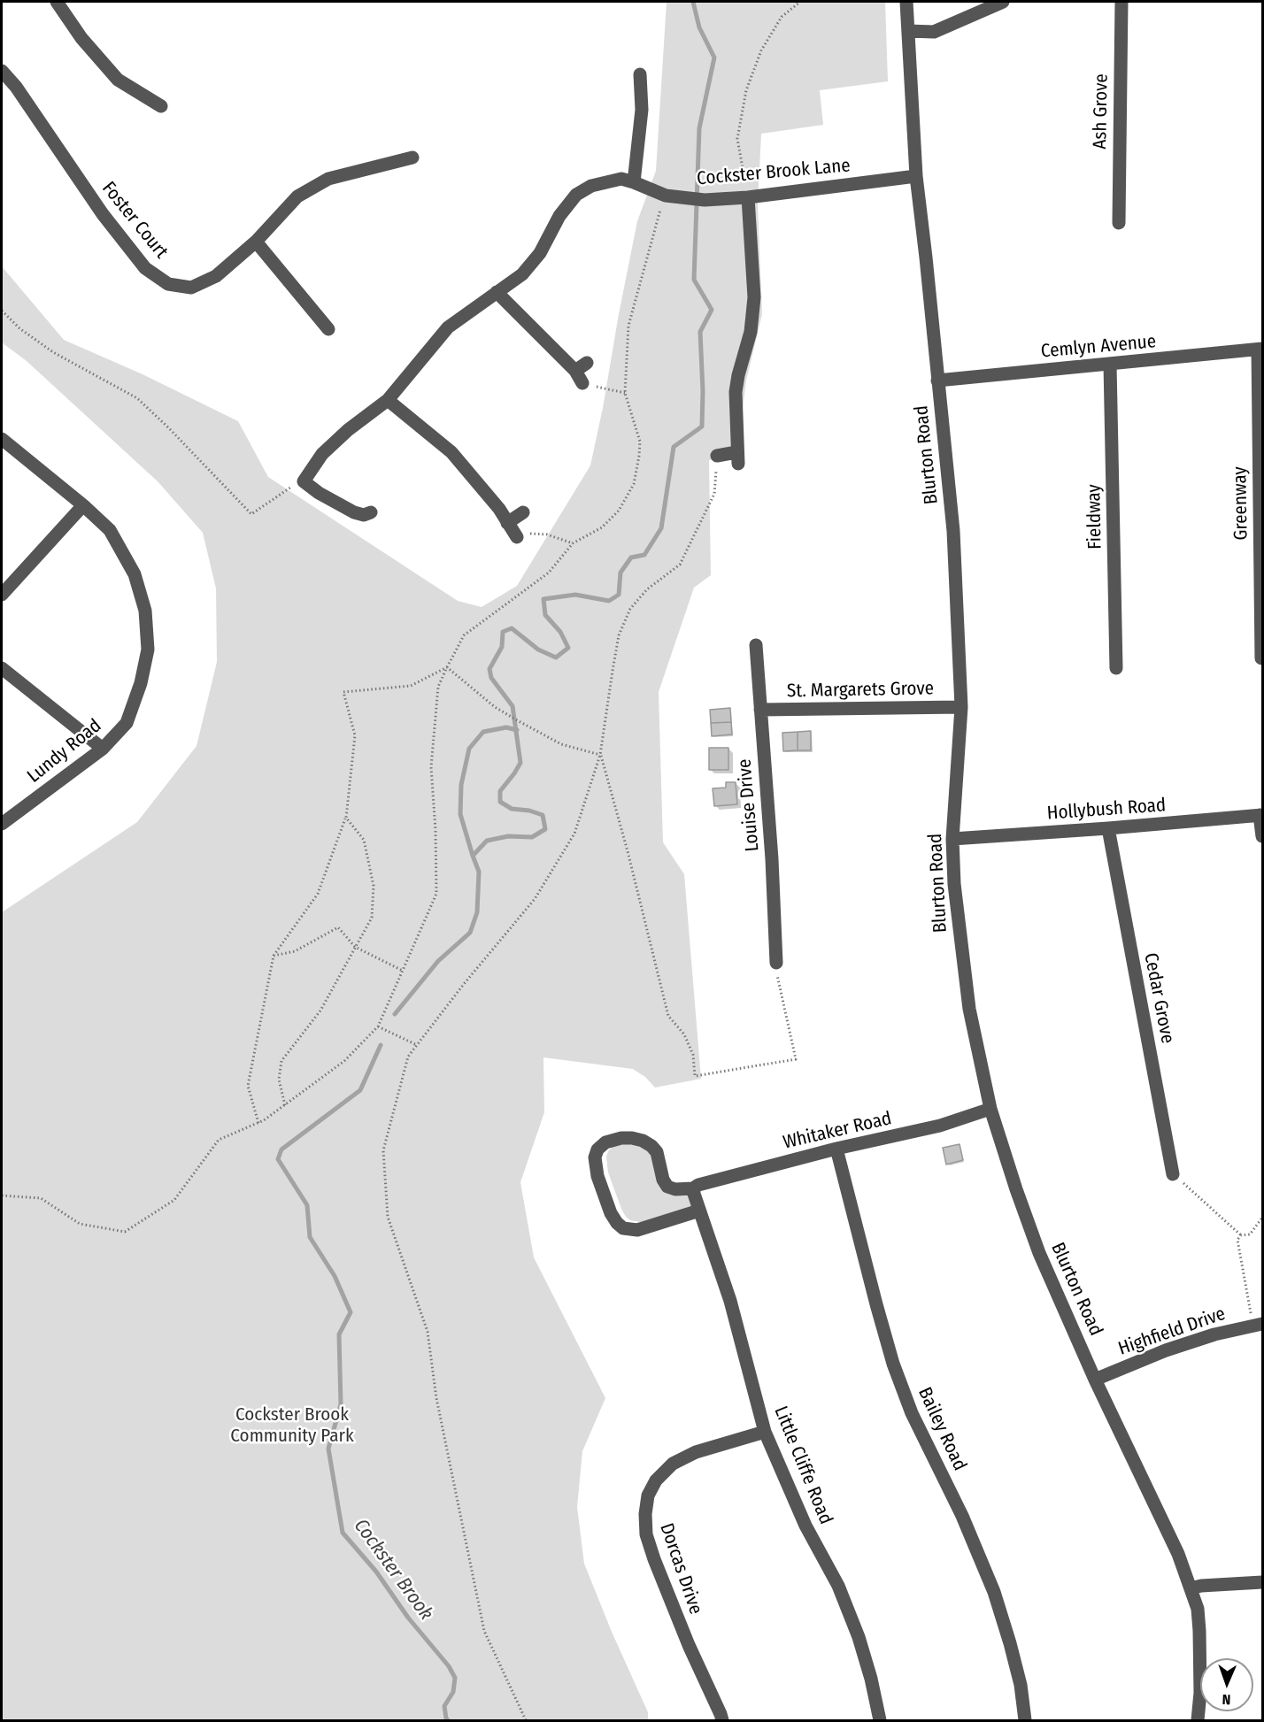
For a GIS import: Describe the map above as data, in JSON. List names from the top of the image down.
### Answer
{
  "streets": {
    "street": [
      "Ash Grove",
      "Cockster Brook Lane",
      "Foster Court",
      "Cemlyn Avenue",
      "Blurton Road",
      "Greenway",
      "Fieldway",
      "St. Margarets Grove",
      "Lundy Road",
      "Louise Drive",
      "Hollybush Road",
      "Cedar Grove",
      "Whitaker Road",
      "Highfield Drive",
      "Bailey Road",
      "Little Cliffe Road",
      "Dorcas Drive"
    ]
  },
  "crossings": [
    ["Cockster Brook Lane", "Blurton Road"],
    ["Cemlyn Avenue", "Blurton Road"],
    ["Cemlyn Avenue", "Greenway"],
    ["Cemlyn Avenue", "Fieldway"],
    ["Blurton Road", "St. Margarets Grove"],
    ["Blurton Road", "Hollybush Road"],
    ["Blurton Road", "Whitaker Road"],
    ["Blurton Road", "Highfield Drive"],
    ["St. Margarets Grove", "Louise Drive"],
    ["Hollybush Road", "Cedar Grove"],
    ["Whitaker Road", "Bailey Road"],
    ["Whitaker Road", "Little Cliffe Road"],
    ["Little Cliffe Road", "Dorcas Drive"]
  ],
  "water": ["Cockster Brook"],
  "parks": ["Cockster Brook Community Park"],
  "north": "bottom"
}
